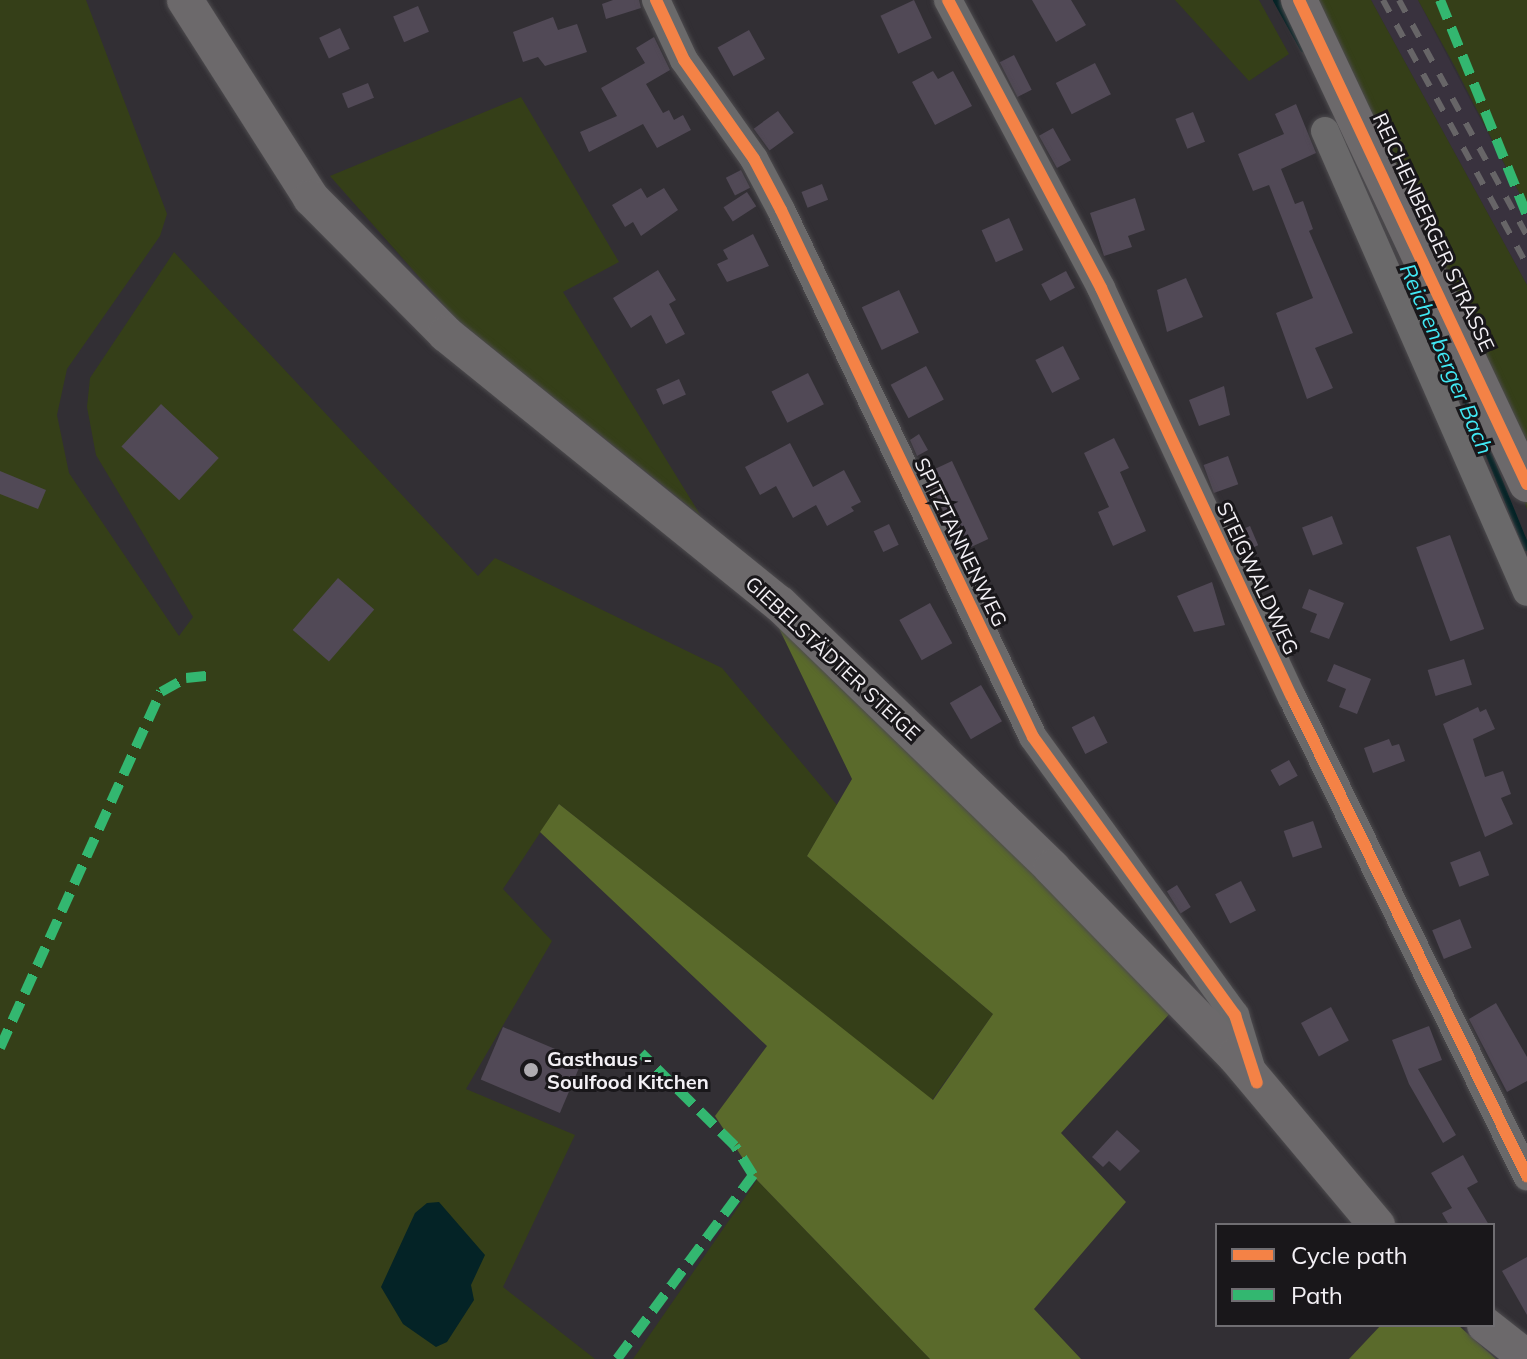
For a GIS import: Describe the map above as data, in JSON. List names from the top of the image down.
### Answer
{
  "streets": {
    "main road": ["REICHENBERGER STRASSE", "GIEBELSTÄDTER STEIGE"],
    "street": ["SPITZTANNENWEG", "STEIGWALDWEG"]
  },
  "crossings": [
    ["SPITZTANNENWEG", "GIEBELSTÄDTER STEIGE"]
  ],
  "water": ["Reichenberger Bach"],
  "places": ["Gasthaus - Soulfood Kitchen"],
  "legend": ["Cycle path", "Path"]
}
